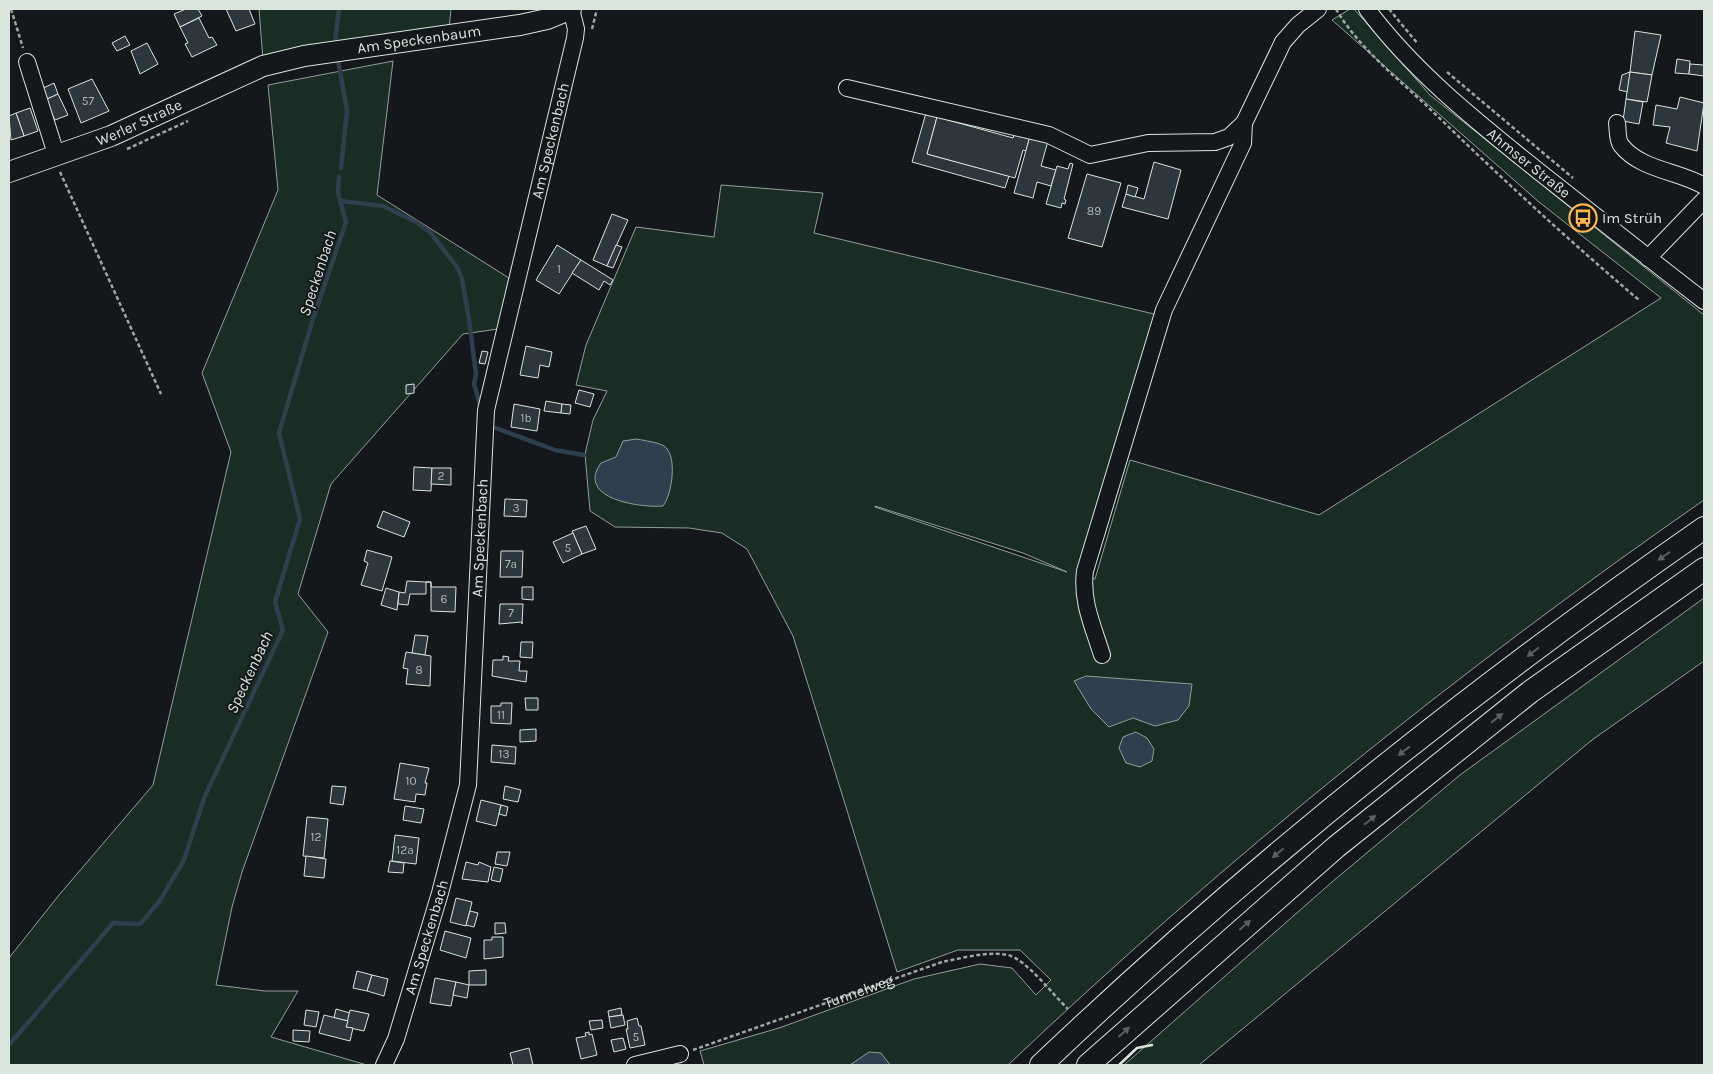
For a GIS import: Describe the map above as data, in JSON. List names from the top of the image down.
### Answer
{
  "streets": {
    "main road": ["Am Speckenbaum", "Werler Straße"],
    "street": ["Am Speckenbach", "Ahmser Straße"],
    "path": ["Tunnelweg"]
  },
  "crossings": [
    ["Am Speckenbaum", "Werler Straße"],
    ["Am Speckenbaum", "Am Speckenbach"]
  ],
  "water": ["Speckenbach"],
  "places": {
    "bus stop": ["Im Strüh"]
  },
  "house_numbers": [
    "57",
    "89",
    "1",
    "1b",
    "2",
    "3",
    "5",
    "7a",
    "6",
    "7",
    "8",
    "11",
    "13",
    "10",
    "12",
    "12a",
    "5"
  ]
}
